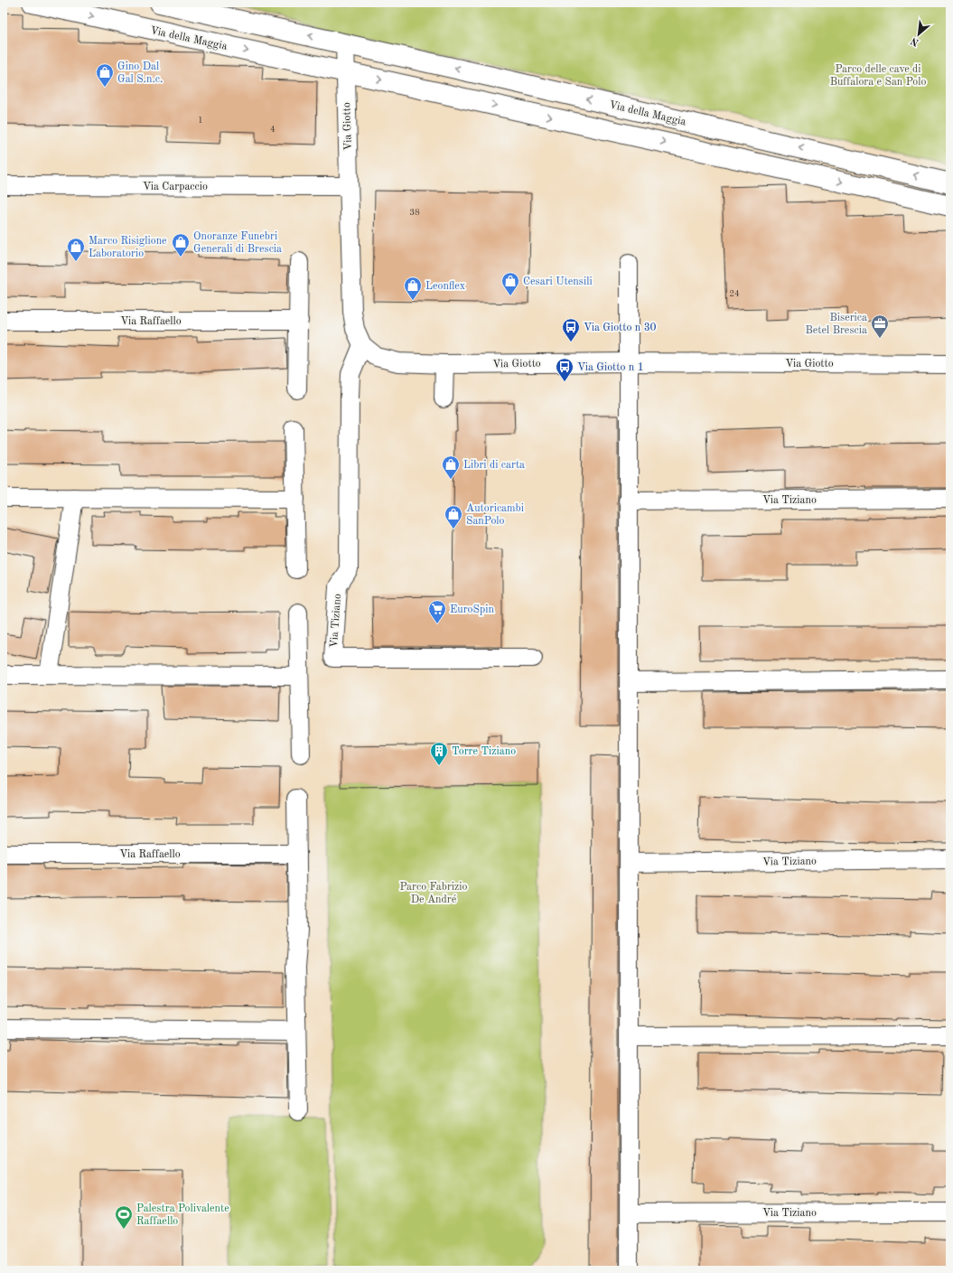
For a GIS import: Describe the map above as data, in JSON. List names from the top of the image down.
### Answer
{
  "streets": {
    "street": [
      "Via della Maggia",
      "Via Giotto",
      "Via Carpaccio",
      "Via Raffaello",
      "Via Tiziano"
    ]
  },
  "crossings": [
    ["Via della Maggia", "Via Giotto"],
    ["Via Giotto", "Via Carpaccio"],
    ["Via Giotto", "Via Tiziano"]
  ],
  "parks": ["Parco delle cave di Buffalora e San Polo", "Parco Fabrizio De André"],
  "places": {
    "shop": [
      "Gino Dal Gal S.n.c.",
      "Onoranze Funebri Generali di Brescia",
      "Marco Risiglione Laboratorio",
      "Cesari Utensili",
      "Leonflex",
      "Libri di carta",
      "Autoricambi SanPolo"
    ],
    "office": ["Biserica Betel Brescia"],
    "bus stop": ["Via Giotto n 30", "Via Giotto n 1"],
    "supermarket": ["EuroSpin"],
    "building": ["Torre Tiziano"],
    "sports": ["Palestra Polivalente Raffaello"]
  },
  "house_numbers": [
    "1",
    "4",
    "38",
    "24"
  ],
  "north": "bottom left"
}
